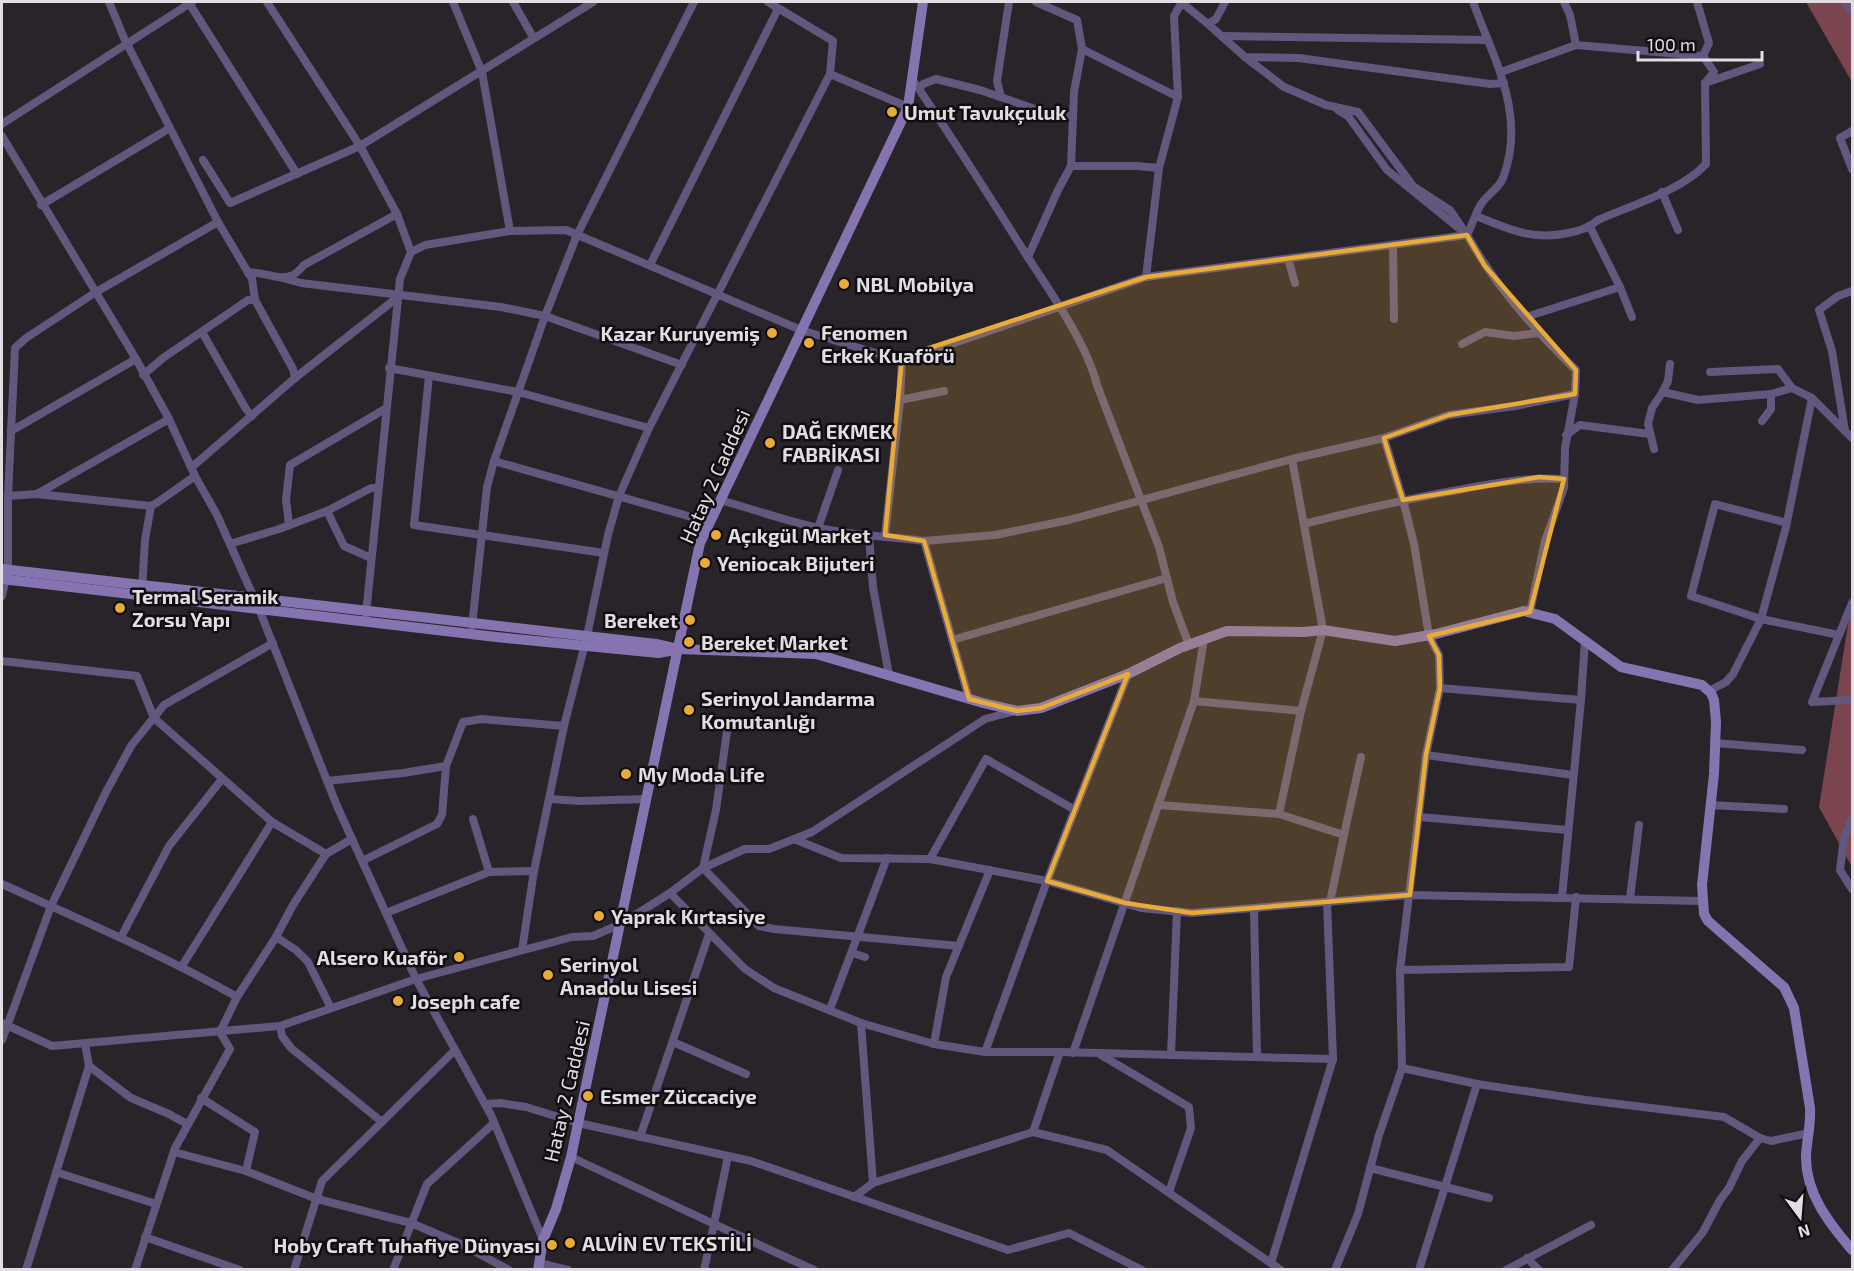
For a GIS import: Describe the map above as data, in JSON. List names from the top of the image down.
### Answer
{
  "streets": {
    "street": ["Hatay 2 Caddesi"]
  },
  "places": [
    "Umut Tavukçuluk",
    "NBL Mobilya",
    "Kazar Kuruyemiş",
    "Fenomen Erkek Kuaförü",
    "DAĞ EKMEK FABRİKASI",
    "Açıkgül Market",
    "Yeniocak Bijuteri",
    "Termal Seramik Zorsu Yapı",
    "Bereket",
    "Bereket Market",
    "Serinyol Jandarma Komutanlığı",
    "My Moda Life",
    "Yaprak Kırtasiye",
    "Alsero Kuaför",
    "Serinyol Anadolu Lisesi",
    "Joseph cafe",
    "Esmer Züccaciye",
    "ALVİN EV TEKSTİLİ",
    "Hoby Craft Tuhafiye Dünyası"
  ],
  "scale_bar": "100 m",
  "north": "bottom"
}
